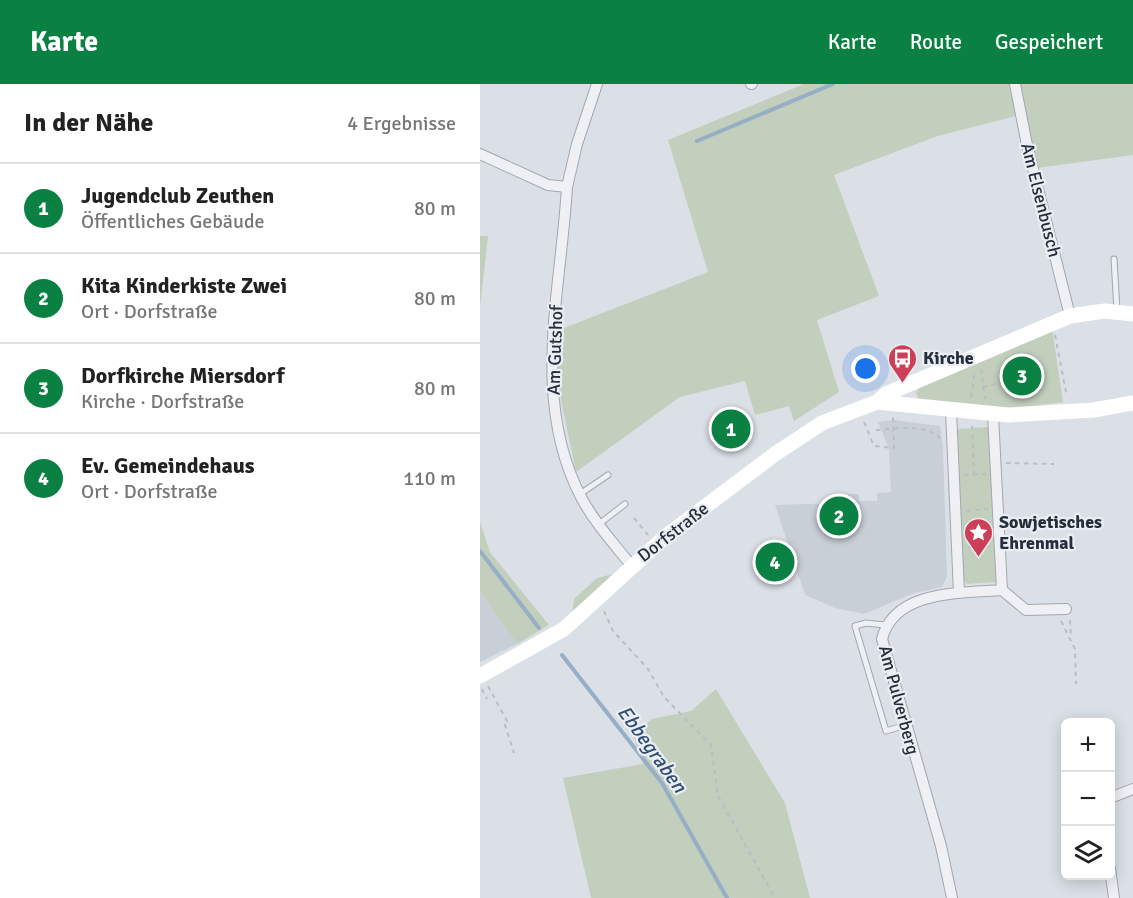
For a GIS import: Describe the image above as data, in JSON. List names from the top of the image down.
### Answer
{
  "streets": {
    "main road": ["Dorfstraße"],
    "street": ["Am Elsenbusch", "Am Gutshof", "Am Pulverberg"]
  },
  "crossings": [
    ["Am Elsenbusch", "Dorfstraße"],
    ["Am Gutshof", "Dorfstraße"]
  ],
  "water": ["Ebbegraben"],
  "places": {
    "bus stop": ["Kirche"],
    "place": ["Sowjetisches Ehrenmal"]
  },
  "page": {
    "header": "Karte",
    "nav": ["Karte", "Route", "Gespeichert"],
    "heading": ["In der Nähe", "4 Ergebnisse"],
    "list": [
      {
        "mark": "1",
        "name": "Jugendclub Zeuthen",
        "note": "Öffentliches Gebäude",
        "value": "80 m"
      },
      {
        "mark": "2",
        "name": "Kita Kinderkiste Zwei",
        "note": "Ort · Dorfstraße",
        "value": "80 m"
      },
      {
        "mark": "3",
        "name": "Dorfkirche Miersdorf",
        "note": "Kirche · Dorfstraße",
        "value": "80 m"
      },
      {
        "mark": "4",
        "name": "Ev. Gemeindehaus",
        "note": "Ort · Dorfstraße",
        "value": "110 m"
      }
    ],
    "pins": [
      "3",
      "1",
      "2",
      "4"
    ],
    "map_buttons": ["+", "−"]
  }
}
